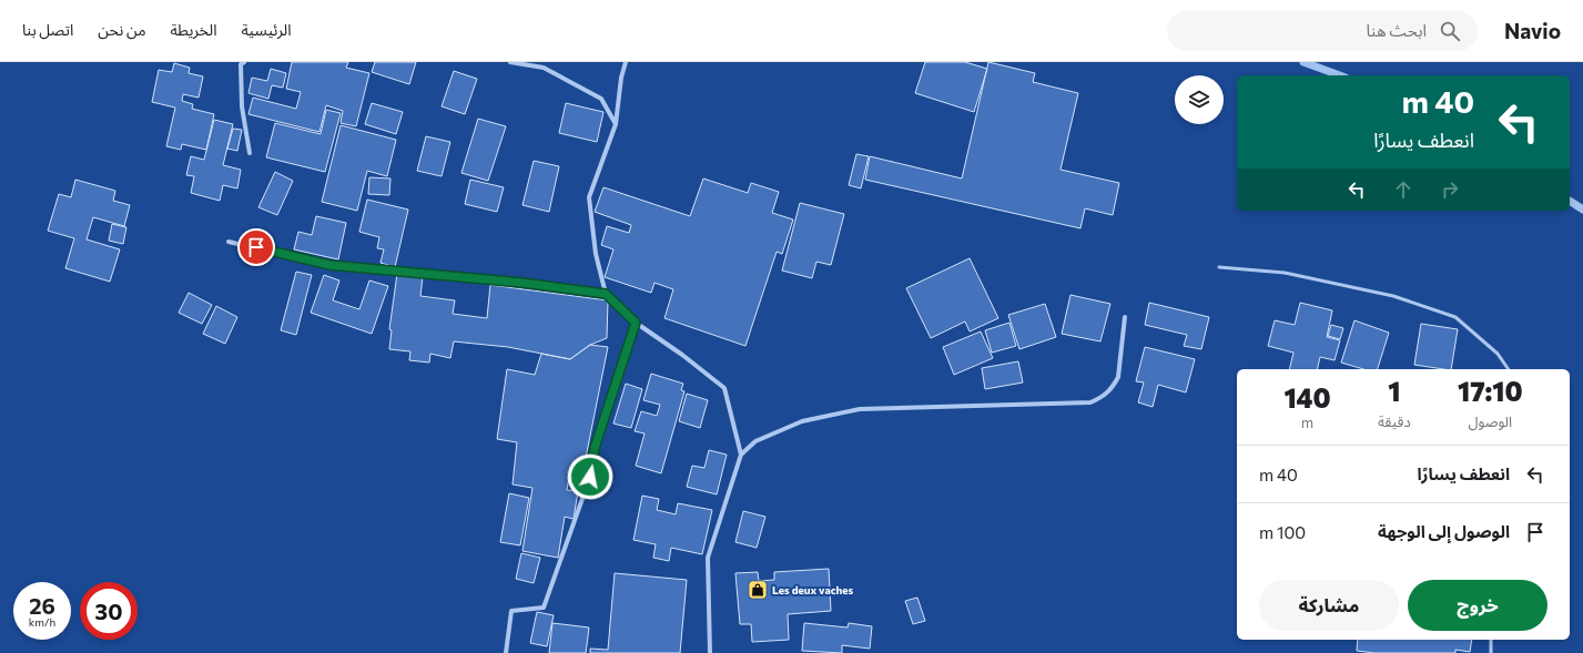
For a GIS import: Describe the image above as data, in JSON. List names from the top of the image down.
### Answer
{
  "places": {
    "shop": ["Les deux vaches"]
  },
  "page": {
    "header": "Navio",
    "search": "ابحث هنا",
    "nav": [
      "الرئيسية",
      "الخريطة",
      "من نحن",
      "اتصل بنا"
    ],
    "turn": ["40 m", "انعطف يسارًا"],
    "eta": [
      "17:10",
      "الوصول",
      "1",
      "دقيقة",
      "140",
      "m"
    ],
    "list": [
      {
        "name": "انعطف يسارًا",
        "value": "40 m"
      },
      {
        "name": "الوصول إلى الوجهة",
        "value": "100 m"
      }
    ],
    "buttons": ["خروج", "مشاركة"],
    "speed": "26 km/h",
    "limit": "30"
  }
}
